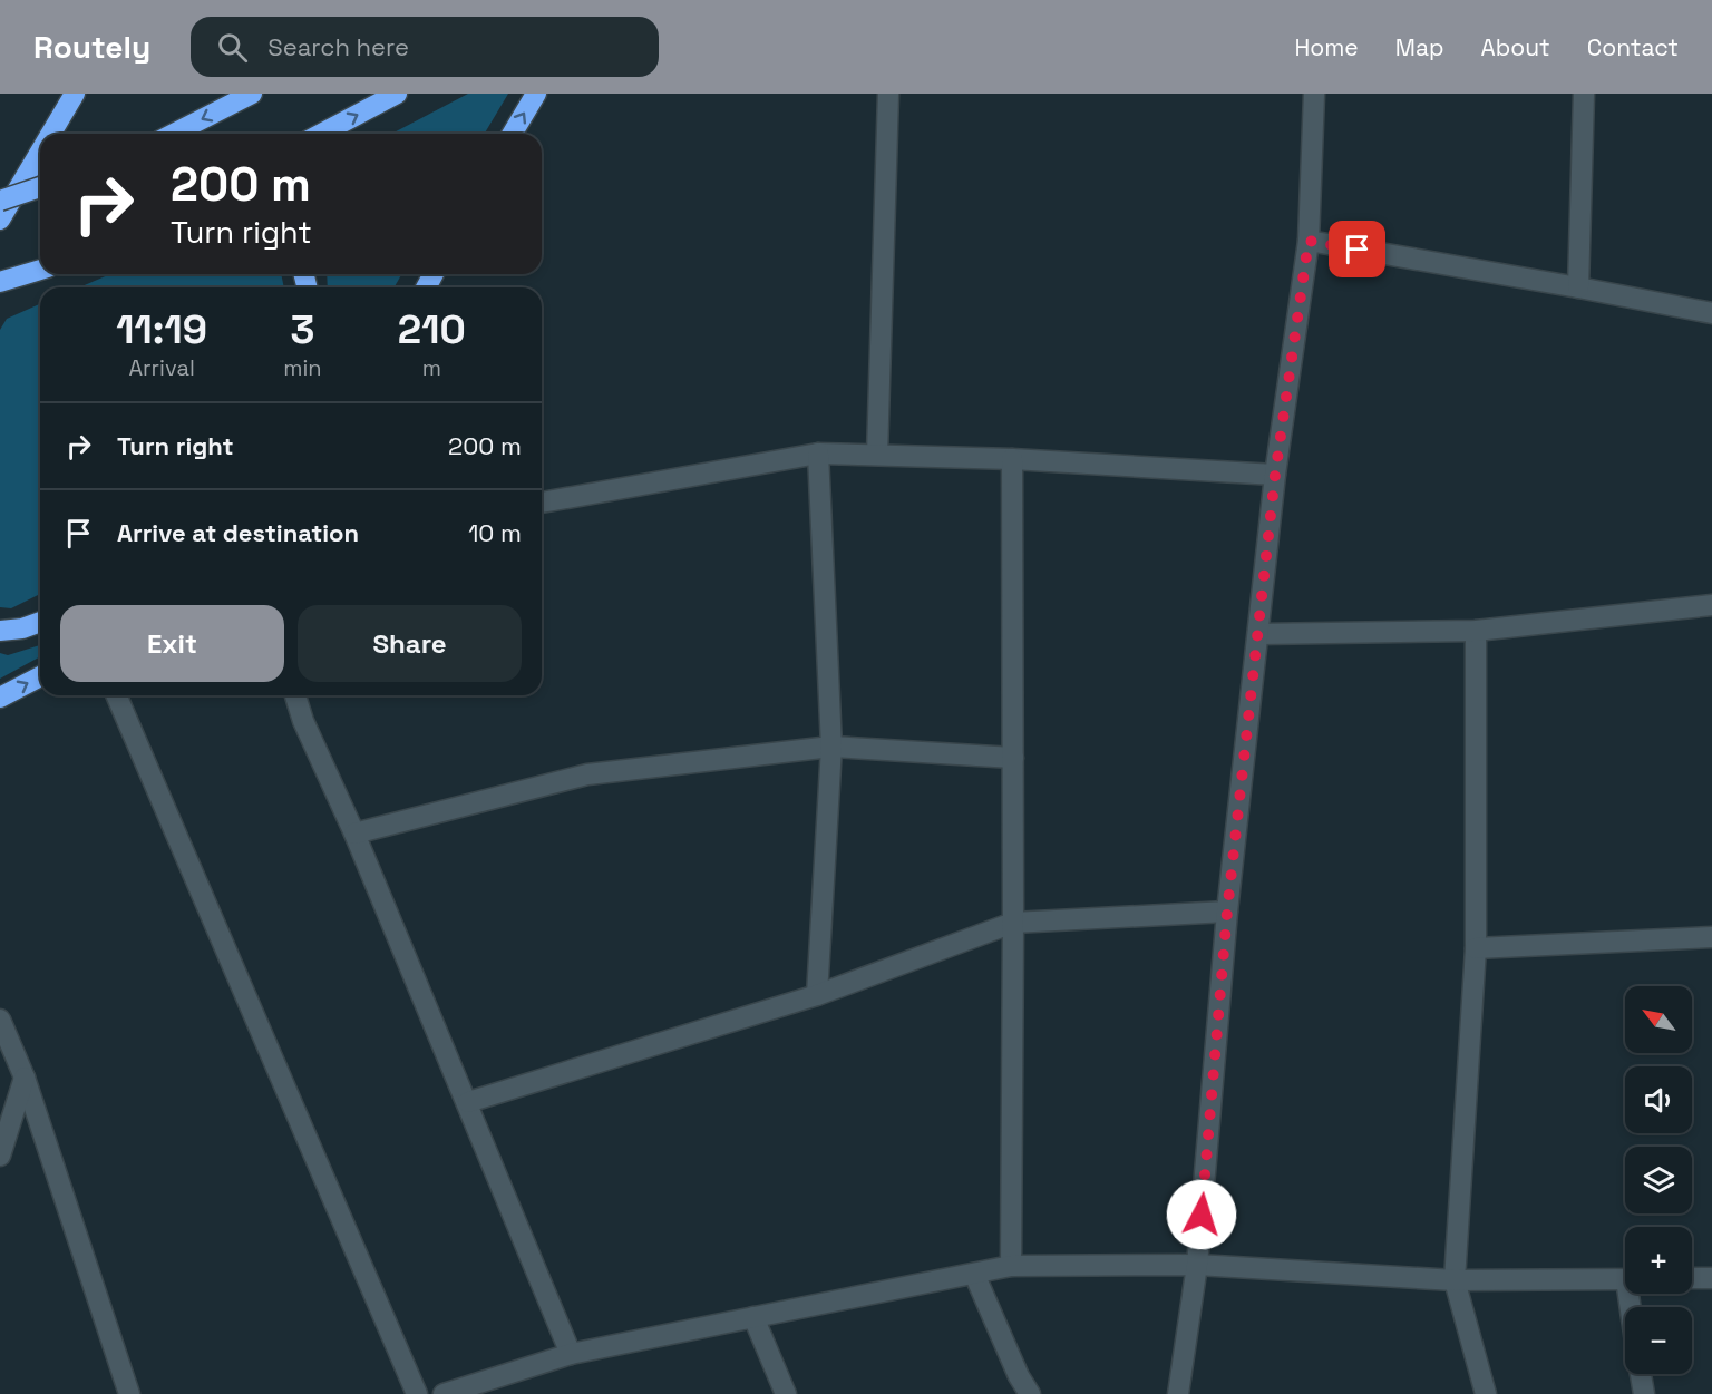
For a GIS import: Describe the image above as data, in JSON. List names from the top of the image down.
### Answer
{
  "north": "top left",
  "page": {
    "header": "Routely",
    "search": "Search here",
    "nav": [
      "Home",
      "Map",
      "About",
      "Contact"
    ],
    "turn": ["200 m", "Turn right"],
    "eta": [
      "11:19",
      "Arrival",
      "3",
      "min",
      "210",
      "m"
    ],
    "list": [
      {
        "name": "Turn right",
        "value": "200 m"
      },
      {
        "name": "Arrive at destination",
        "value": "10 m"
      }
    ],
    "buttons": ["Exit", "Share"],
    "map_buttons": ["+", "−"]
  }
}
